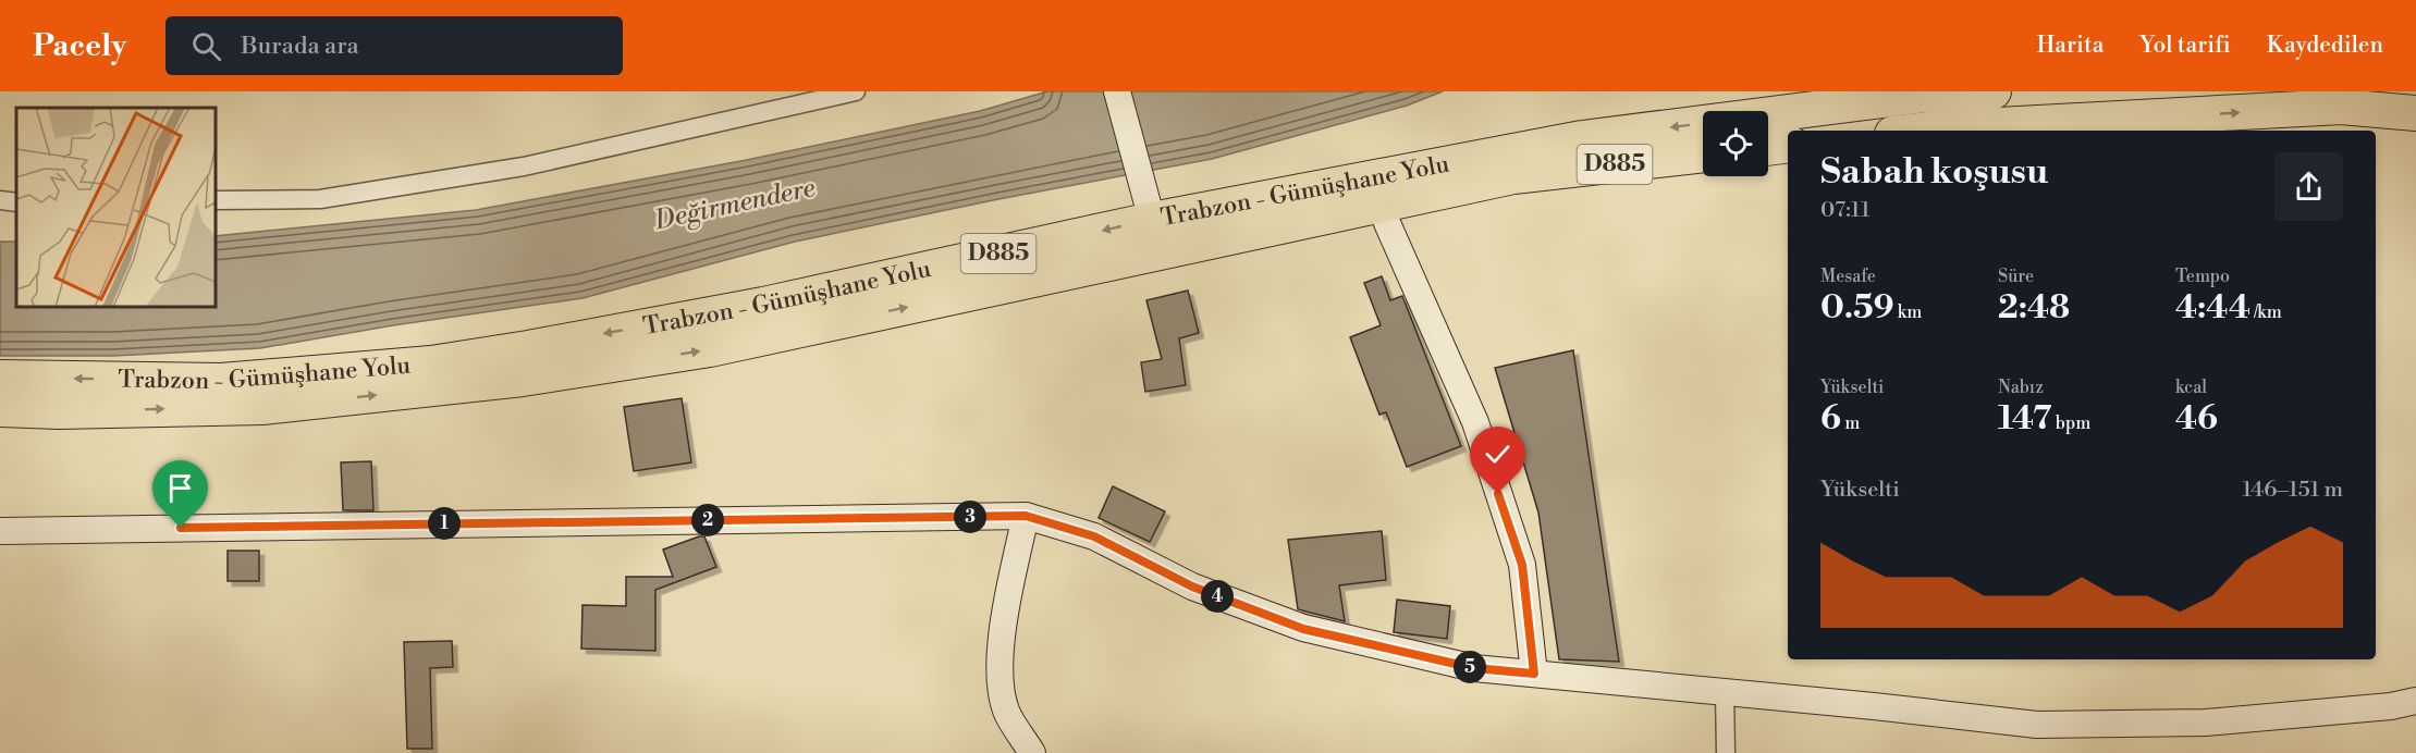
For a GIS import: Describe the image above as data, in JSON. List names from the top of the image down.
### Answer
{
  "streets": {
    "highway": ["D885", "Trabzon - Gümüşhane Yolu"]
  },
  "water": ["Değirmendere"],
  "page": {
    "header": "Pacely",
    "search": "Burada ara",
    "nav": ["Harita", "Yol tarifi", "Kaydedilen"],
    "heading": ["Sabah koşusu", "07:11"],
    "stats": [
      ["Mesafe", "0.59 km"],
      ["Süre", "2:48"],
      ["Tempo", "4:44 /km"],
      ["Yükselti", "6 m"],
      ["Nabız", "147 bpm"],
      ["kcal", "46"]
    ],
    "chart": ["Yükselti", "146–151 m"],
    "pins": [
      "3",
      "2",
      "1",
      "4",
      "5"
    ]
  }
}
